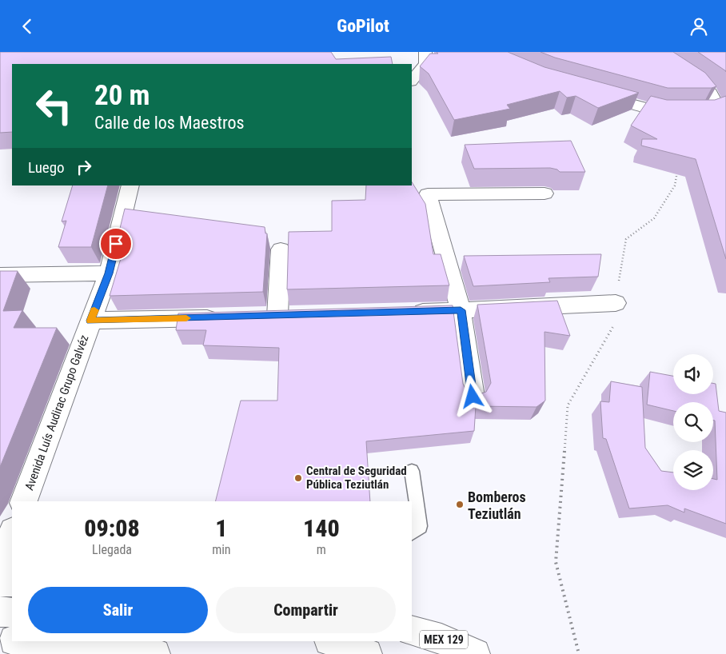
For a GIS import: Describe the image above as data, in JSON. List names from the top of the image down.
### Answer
{
  "streets": {
    "street": ["Avenida Luís Audirac Grupo Galvéz", "MEX 129"]
  },
  "places": ["Central de Seguridad Pública Teziutlán", "Bomberos Teziutlán"],
  "page": {
    "header": "GoPilot",
    "turn": ["20 m", "Calle de los Maestros"],
    "then": "Luego",
    "eta": [
      "09:08",
      "Llegada",
      "1",
      "min",
      "140",
      "m"
    ],
    "buttons": ["Salir", "Compartir"]
  }
}
